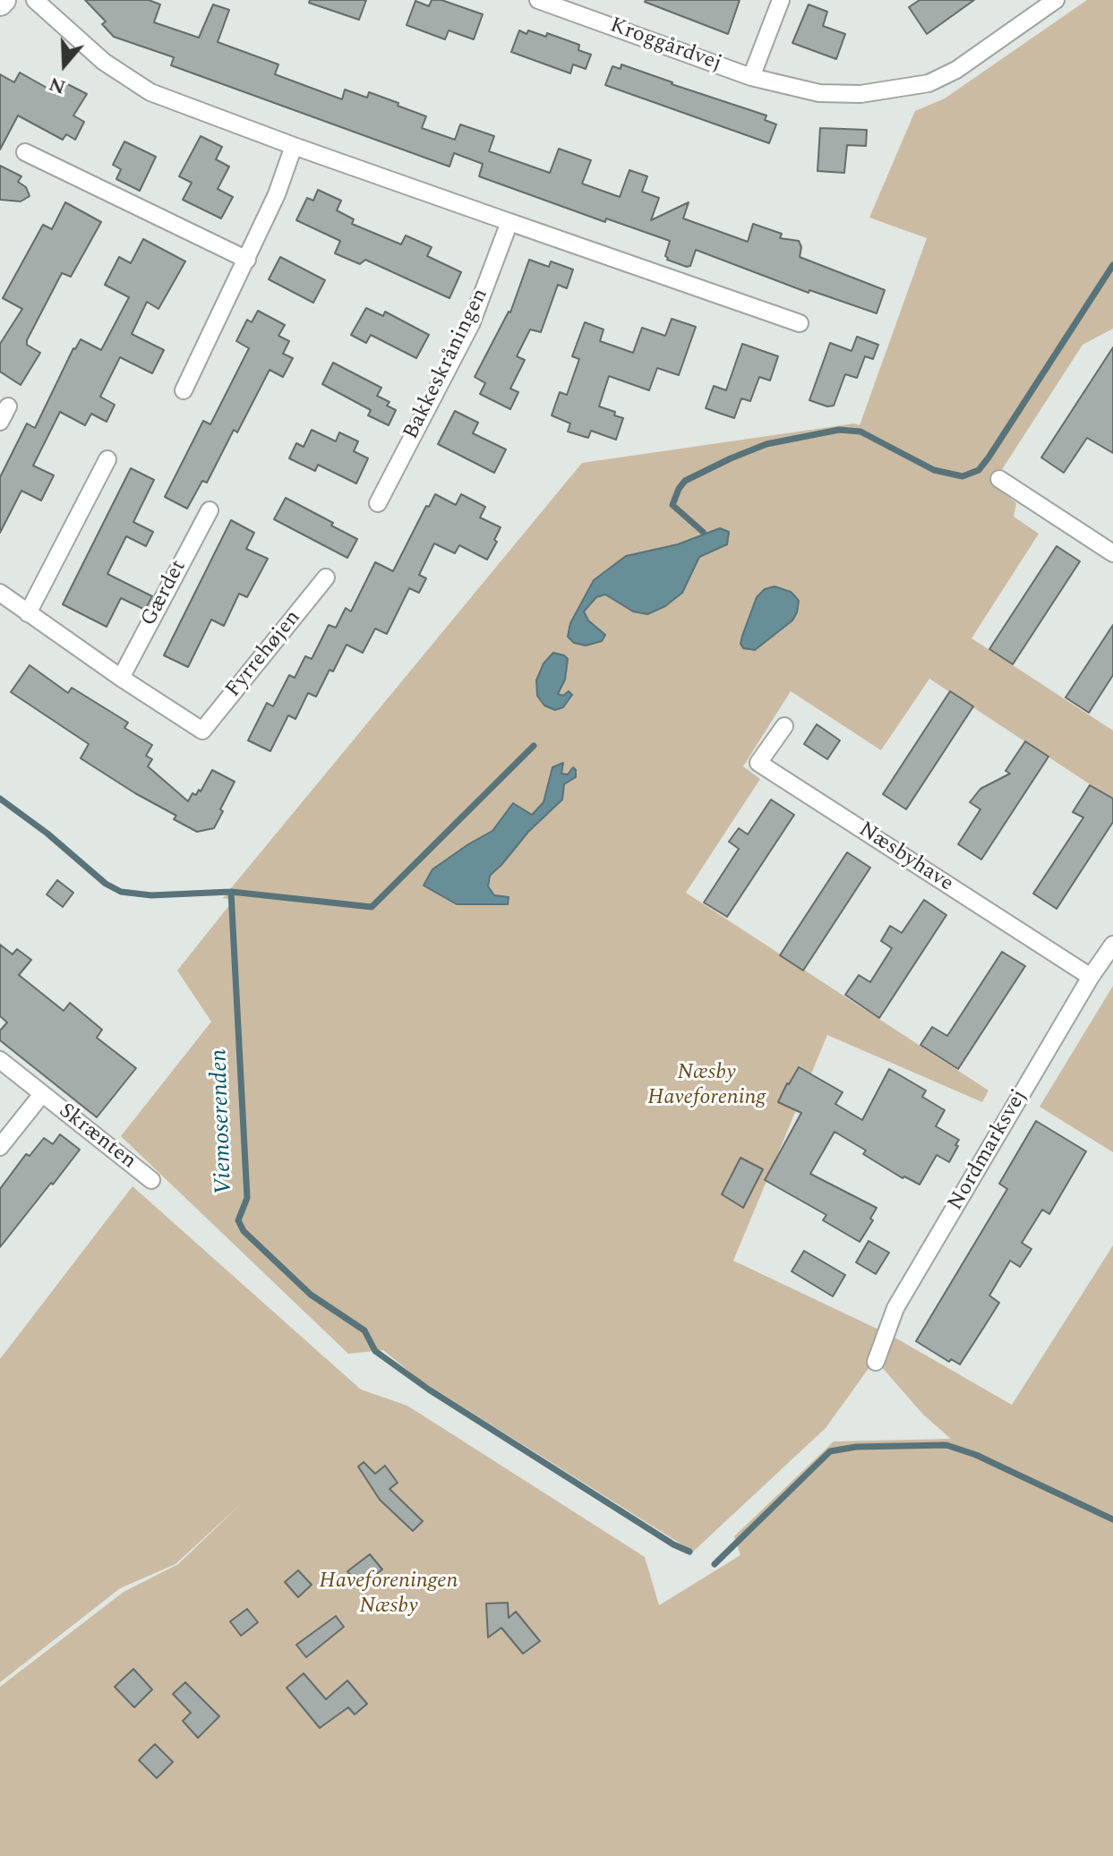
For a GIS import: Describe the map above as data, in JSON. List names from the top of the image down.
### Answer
{
  "streets": {
    "street": [
      "Kroggårdvej",
      "Bakkeskråningen",
      "Gærdet",
      "Fyrrehøjen",
      "Næsbyhave",
      "Skrænten",
      "Nordmarksvej"
    ]
  },
  "crossings": [
    ["Gærdet", "Fyrrehøjen"],
    ["Næsbyhave", "Nordmarksvej"]
  ],
  "water": ["Viemoserenden"],
  "parks": ["Næsby Haveforening", "Haveforeningen Næsby"],
  "north": "bottom"
}
